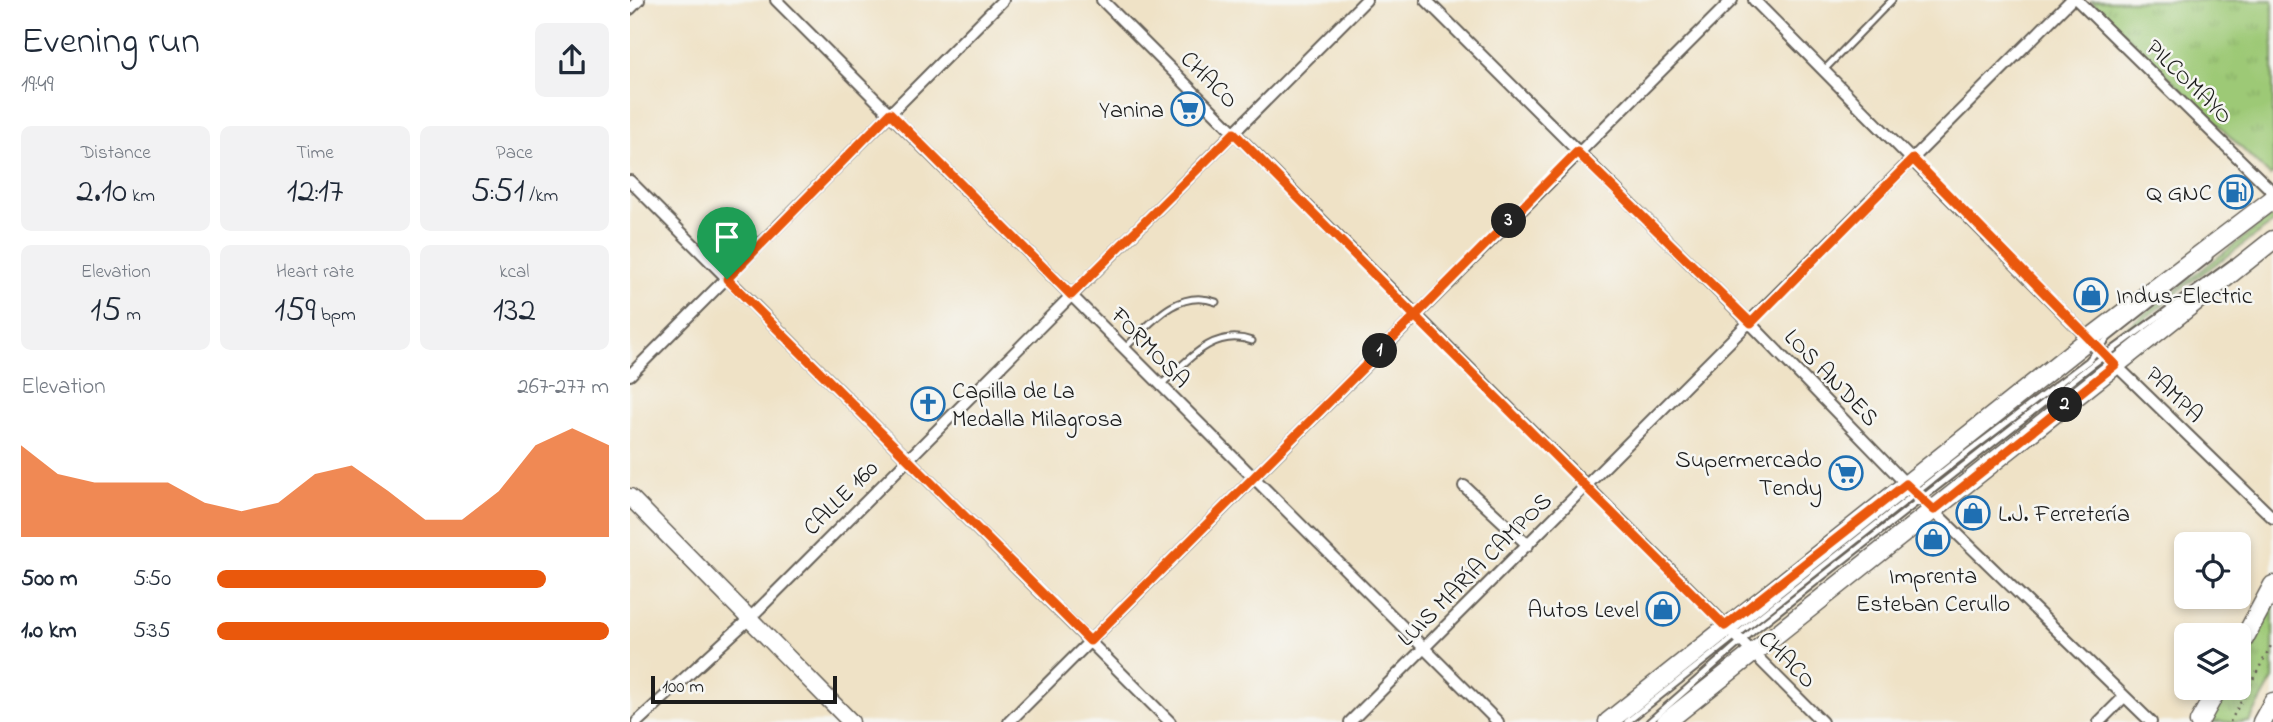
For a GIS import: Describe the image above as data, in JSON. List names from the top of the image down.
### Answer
{
  "streets": {
    "street": [
      "CHACO",
      "PILCOMAYO",
      "FORMOSA",
      "LOS ANDES",
      "PAMPA",
      "CALLE 160",
      "LUIS MARÍA CAMPOS"
    ]
  },
  "crossings": [
    ["CHACO", "CALLE 160"],
    ["CHACO", "LUIS MARÍA CAMPOS"],
    ["FORMOSA", "CALLE 160"],
    ["FORMOSA", "LUIS MARÍA CAMPOS"],
    ["LOS ANDES", "LUIS MARÍA CAMPOS"],
    ["PAMPA", "LUIS MARÍA CAMPOS"]
  ],
  "places": {
    "supermarket": ["Yanina", "Supermercado Tendy"],
    "fuel station": ["Q GNC"],
    "shop": [
      "Indus-Electric",
      "L.J. Ferretería",
      "Imprenta Esteban Cerullo",
      "Autos Level"
    ],
    "church": ["Capilla de La Medalla Milagrosa"]
  },
  "scale_bar": "100 m",
  "page": {
    "heading": ["Evening run", "19:49"],
    "stats": [
      ["Distance", "2.10 km"],
      ["Time", "12:17"],
      ["Pace", "5:51 /km"],
      ["Elevation", "15 m"],
      ["Heart rate", "159 bpm"],
      ["kcal", "132"]
    ],
    "pins": ["3", "1", "2"],
    "chart": ["Elevation", "267–277 m"],
    "list": [
      {
        "name": "500 m",
        "note": "5:50"
      },
      {
        "name": "1.0 km",
        "note": "5:35"
      }
    ],
    "scale": "100 m"
  }
}
